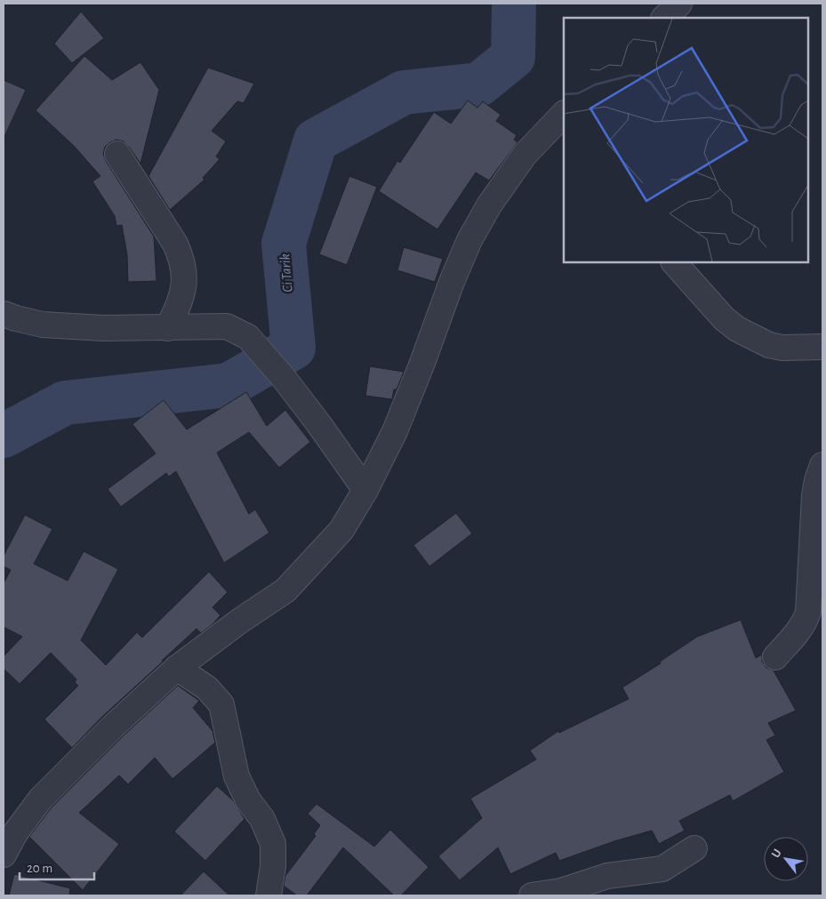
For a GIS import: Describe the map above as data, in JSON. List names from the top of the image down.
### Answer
{
  "water": ["Ci Tarik"],
  "scale_bar": "20 m",
  "north": "top left"
}
